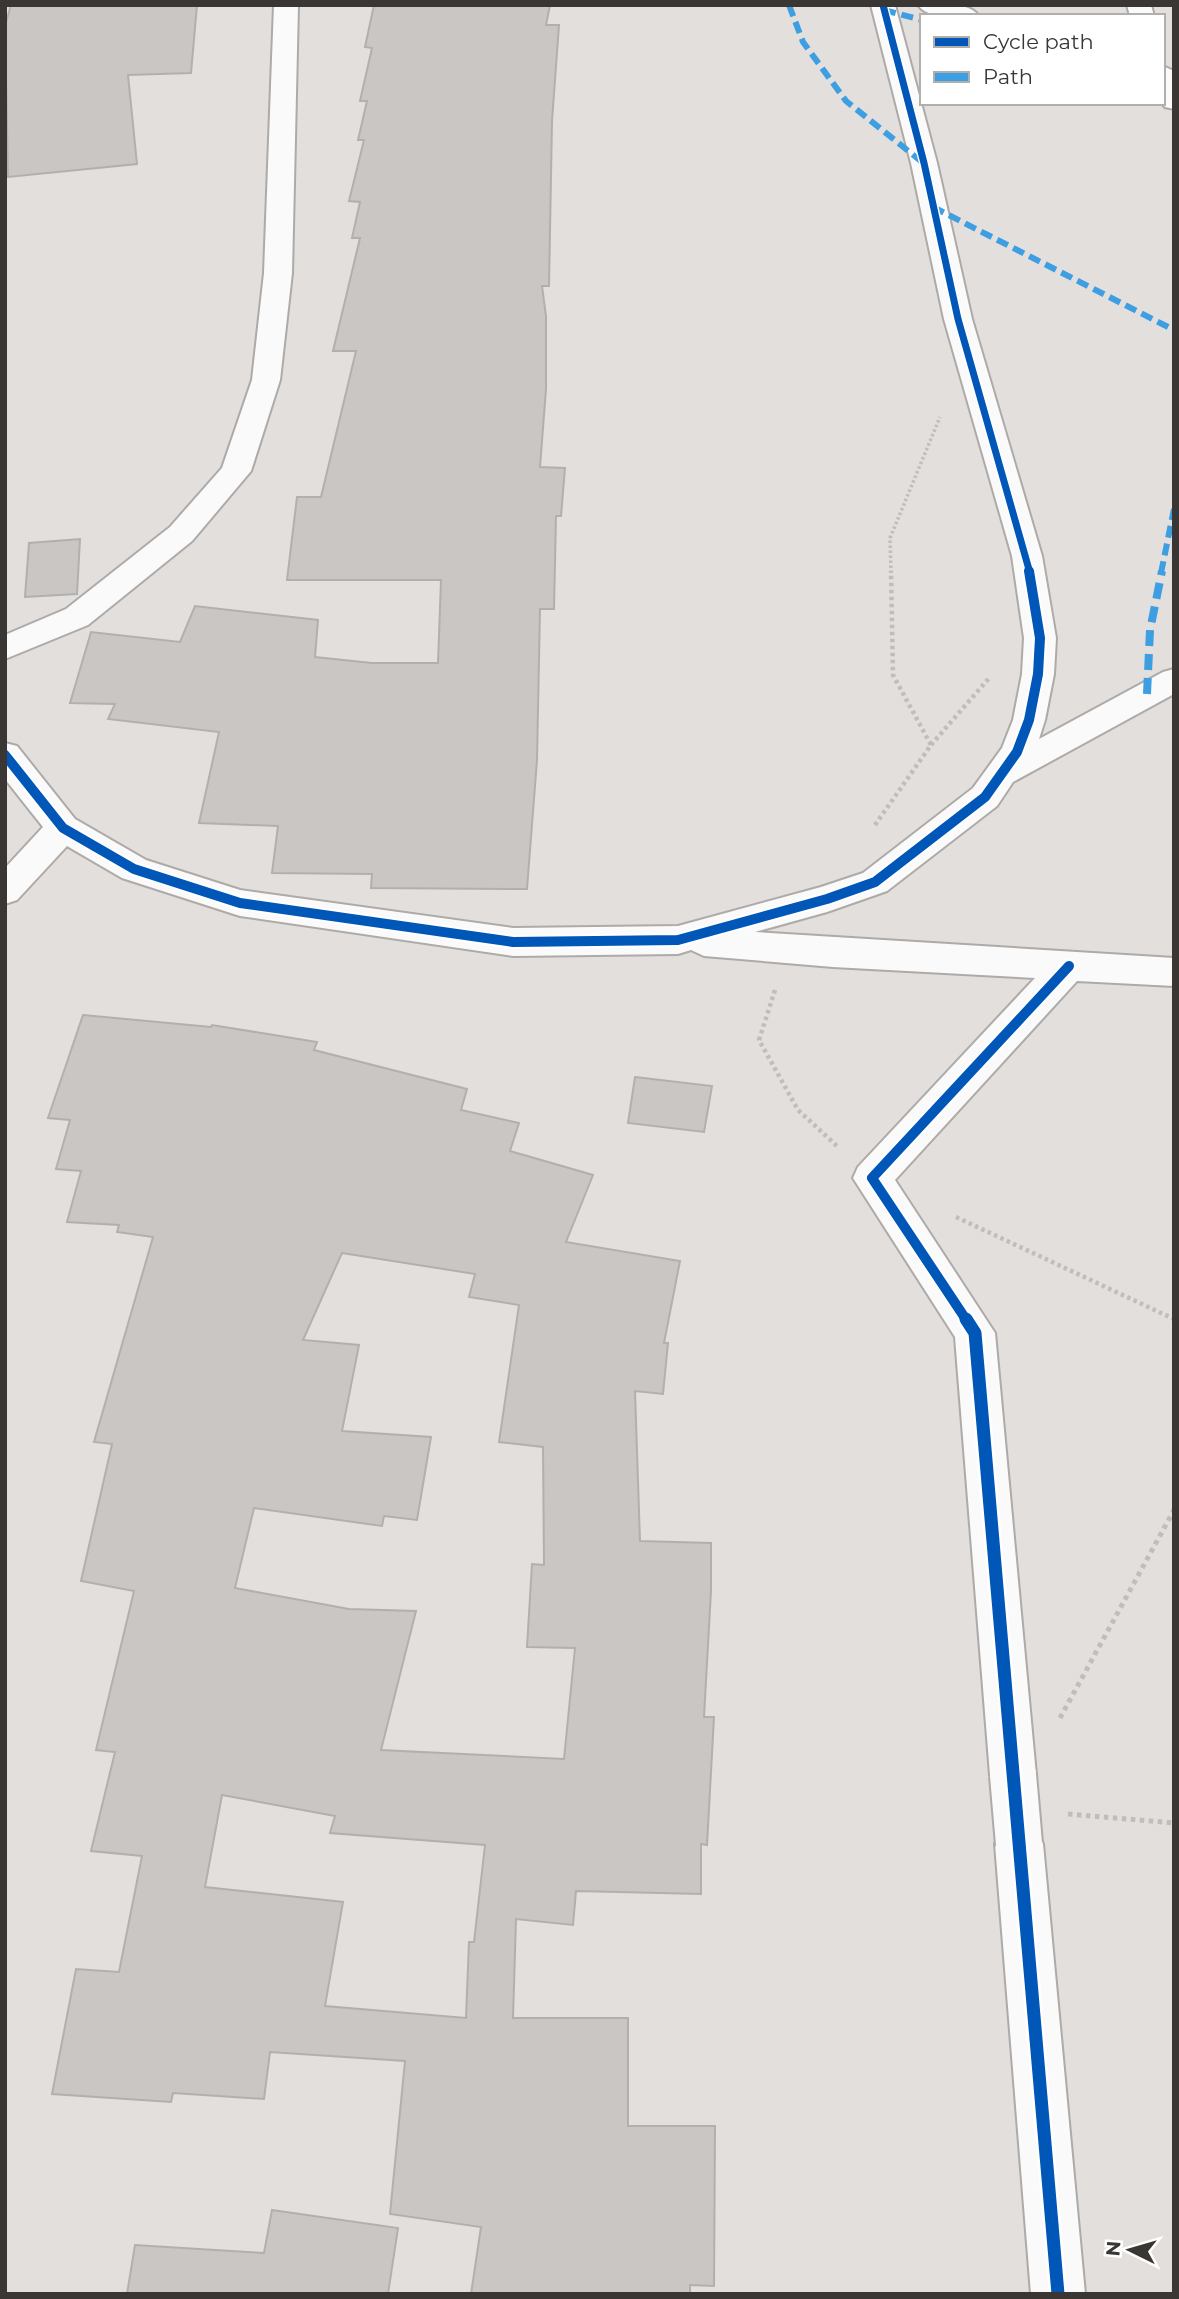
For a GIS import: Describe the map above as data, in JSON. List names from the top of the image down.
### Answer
{
  "legend": ["Cycle path", "Path"],
  "north": "left"
}
